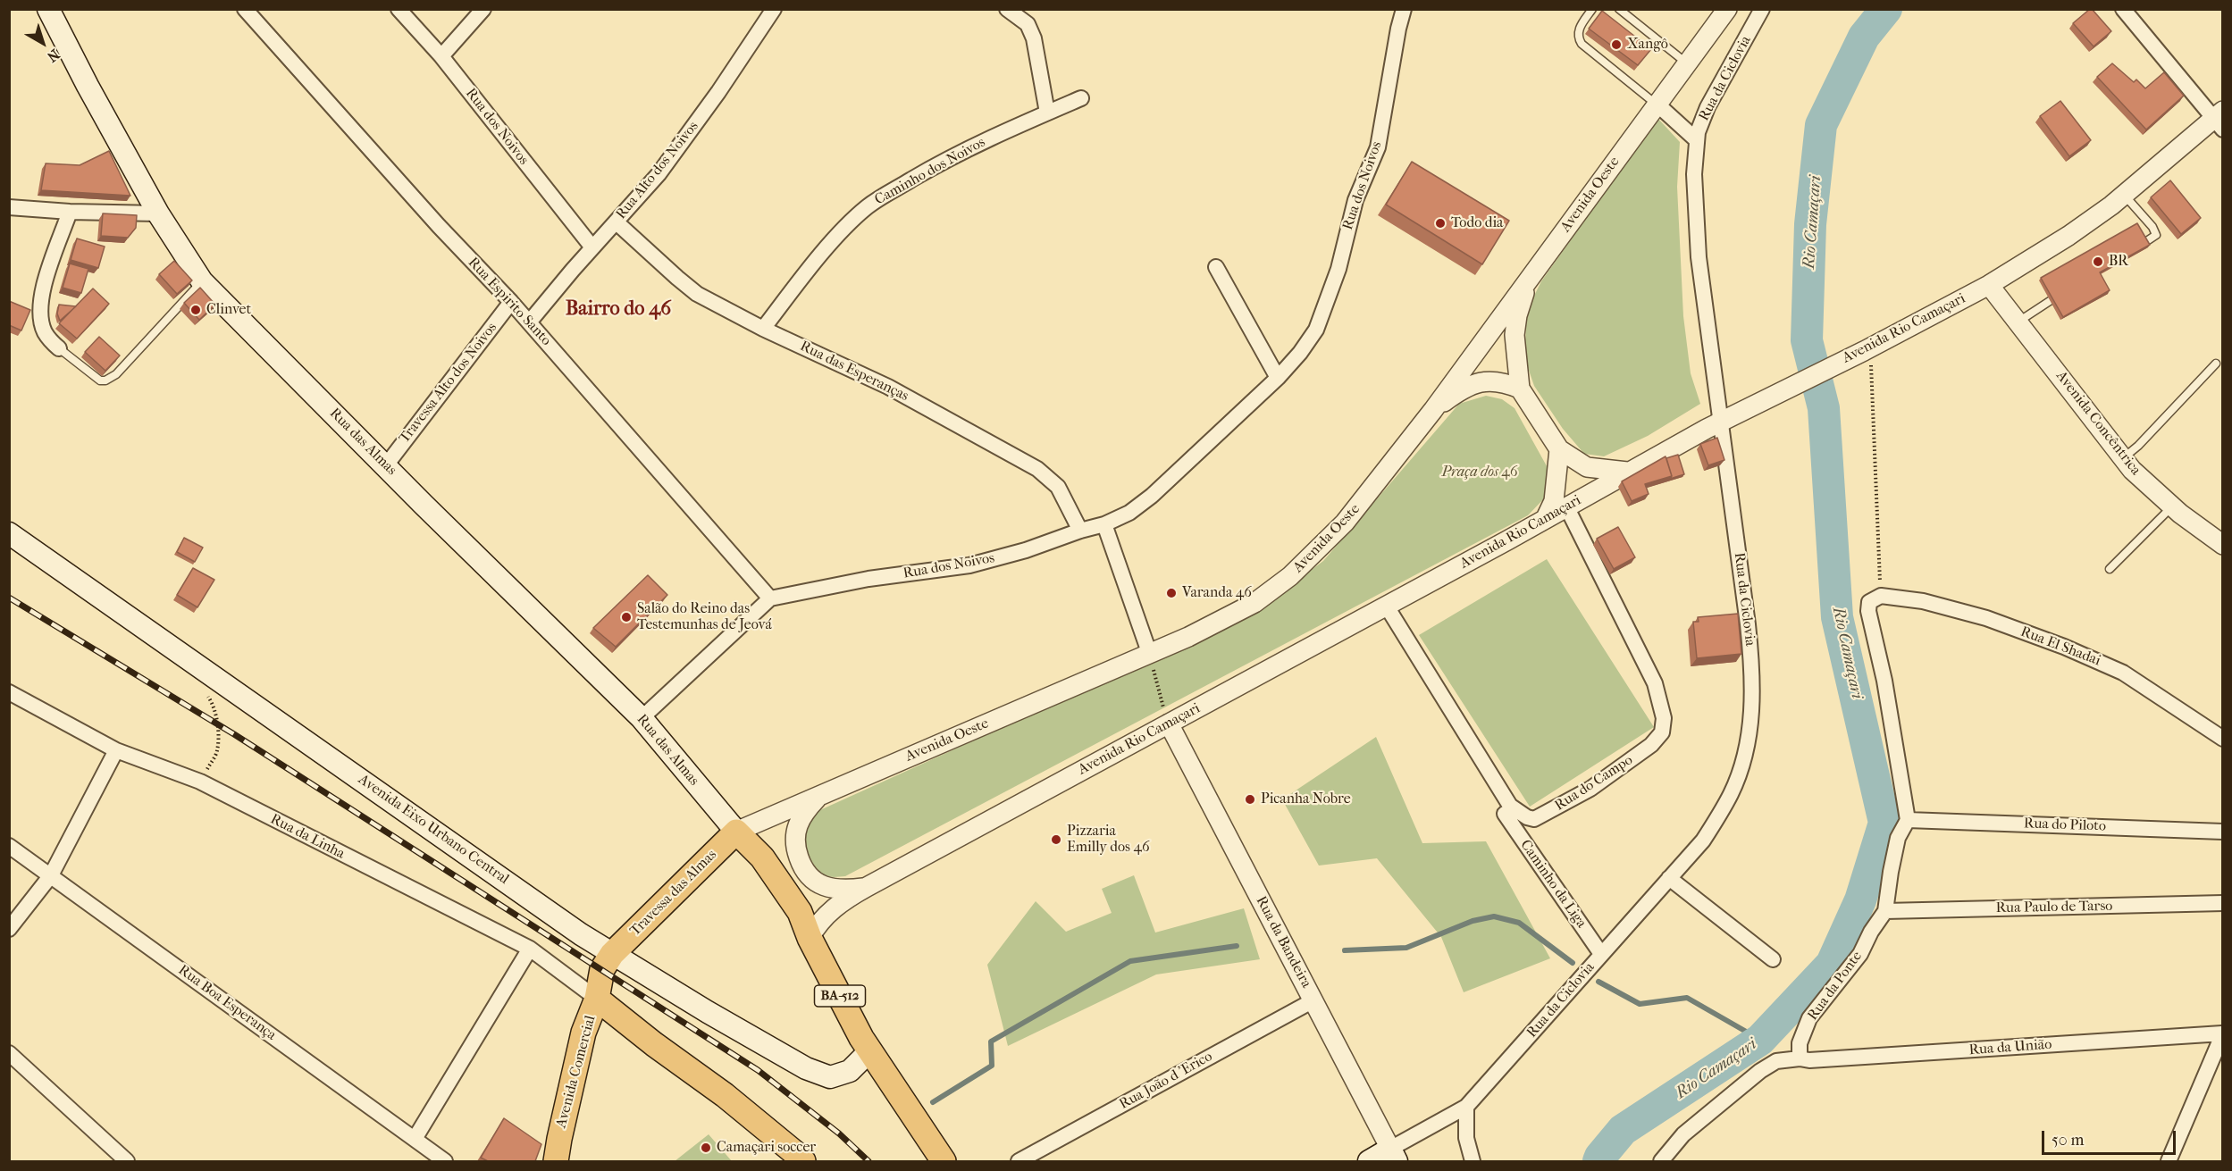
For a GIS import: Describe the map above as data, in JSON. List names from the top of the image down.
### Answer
{
  "streets": {
    "main road": [
      "Rua das Almas",
      "Avenida Eixo Urbano Central",
      "Travessa das Almas",
      "BA-512",
      "Avenida Comercial"
    ],
    "street": [
      "Rua da Ciclovia",
      "Rua dos Noivos",
      "Rua Alto dos Noivos",
      "Caminho dos Noivos",
      "Avenida Oeste",
      "Rua Espirito Santo",
      "Avenida Rio Camaçari",
      "Rua das Esperanças",
      "Travessa Alto dos Noivos",
      "Avenida Concêntrica",
      "Rua El Shadai",
      "Rua do Campo",
      "Rua do Piloto",
      "Rua da Linha",
      "Caminho da Liga",
      "Rua Paulo de Tarso",
      "Rua da Bandeira",
      "Rua da Ponte",
      "Rua Boa Esperança",
      "Rua da União",
      "Rua João d 'Erico"
    ]
  },
  "crossings": [
    ["Rua da Ciclovia", "Avenida Rio Camaçari"],
    ["Rua da Ciclovia", "Caminho da Liga"],
    ["Rua da Ciclovia", "Rua da Bandeira"],
    ["Rua dos Noivos", "Rua Alto dos Noivos"],
    ["Rua dos Noivos", "Rua Espirito Santo"],
    ["Rua dos Noivos", "Rua das Esperanças"],
    ["Rua Alto dos Noivos", "Rua Espirito Santo"],
    ["Rua Alto dos Noivos", "Rua das Esperanças"],
    ["Caminho dos Noivos", "Rua das Esperanças"],
    ["Avenida Oeste", "Rua das Almas"],
    ["Avenida Oeste", "Travessa das Almas"],
    ["Avenida Oeste", "BA-512"],
    ["Rua Espirito Santo", "Travessa Alto dos Noivos"],
    ["Avenida Rio Camaçari", "Avenida Concêntrica"],
    ["Avenida Rio Camaçari", "Rua do Campo"],
    ["Avenida Rio Camaçari", "Rua da Bandeira"],
    ["Avenida Rio Camaçari", "BA-512"],
    ["Travessa Alto dos Noivos", "Rua das Almas"],
    ["Rua das Almas", "Travessa das Almas"],
    ["Rua das Almas", "BA-512"],
    ["Rua do Piloto", "Rua da Ponte"],
    ["Avenida Eixo Urbano Central", "Travessa das Almas"],
    ["Avenida Eixo Urbano Central", "BA-512"],
    ["Avenida Eixo Urbano Central", "Avenida Comercial"],
    ["Rua da Linha", "Avenida Comercial"],
    ["Travessa das Almas", "BA-512"],
    ["Travessa das Almas", "Avenida Comercial"],
    ["Rua Paulo de Tarso", "Rua da Ponte"],
    ["Rua da Bandeira", "Rua João d 'Erico"],
    ["Rua da Ponte", "Rua da União"]
  ],
  "districts": ["Bairro do 46"],
  "water": ["Rio Camaçari"],
  "parks": ["Praça dos 46"],
  "places": [
    "Xangô",
    "Todo dia",
    "BR",
    "Clinvet",
    "Varanda 46",
    "Salão do Reino das Testemunhas de Jeová",
    "Picanha Nobre",
    "Pizzaria Emilly dos 46",
    "Camaçari soccer"
  ],
  "scale_bar": "50 m",
  "north": "bottom right"
}
